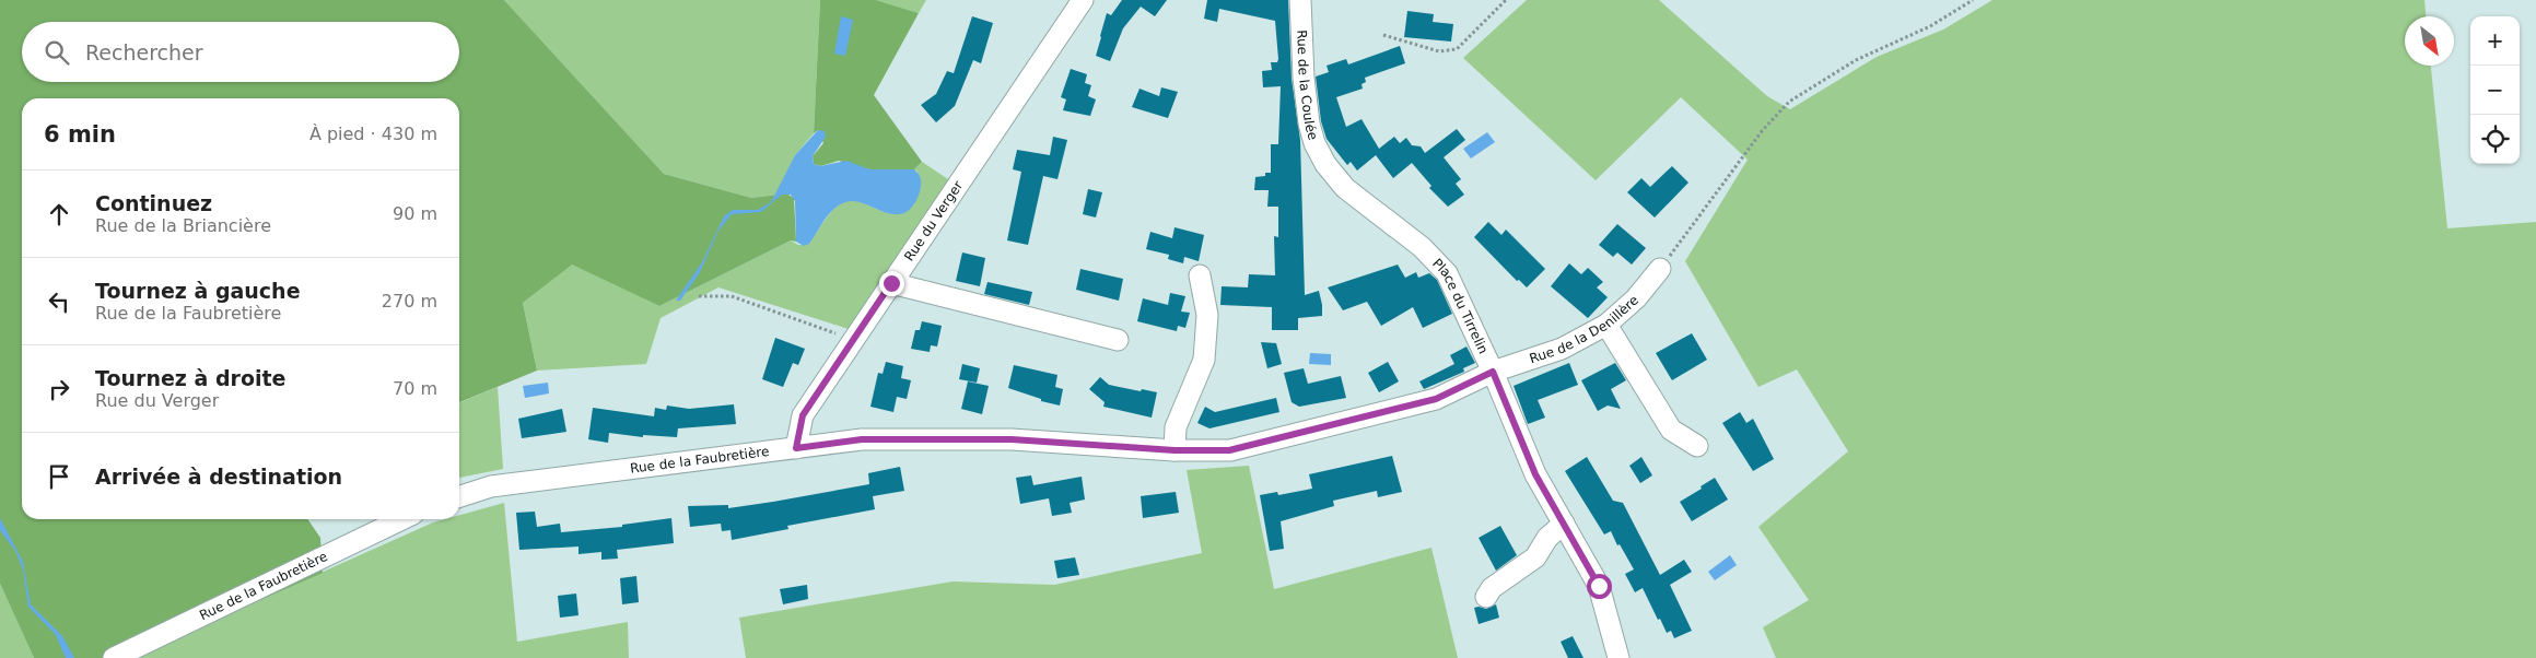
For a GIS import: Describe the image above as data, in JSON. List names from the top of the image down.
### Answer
{
  "streets": {
    "street": [
      "Rue de la Coulée",
      "Rue du Verger",
      "Place du Tirrelin",
      "Rue de la Denillère",
      "Rue de la Faubretière"
    ]
  },
  "crossings": [
    ["Rue de la Coulée", "Place du Tirrelin"],
    ["Rue du Verger", "Rue de la Faubretière"],
    ["Place du Tirrelin", "Rue de la Denillère"],
    ["Place du Tirrelin", "Rue de la Faubretière"],
    ["Rue de la Denillère", "Rue de la Faubretière"]
  ],
  "north": "bottom right",
  "page": {
    "map_buttons": ["+", "−"],
    "search": "Rechercher",
    "heading": ["6 min", "À pied · 430 m"],
    "list": [
      ["Continuez", "Rue de la Briancière", "90 m"],
      ["Tournez à gauche", "Rue de la Faubretière", "270 m"],
      ["Tournez à droite", "Rue du Verger", "70 m"],
      "Arrivée à destination"
    ]
  }
}
